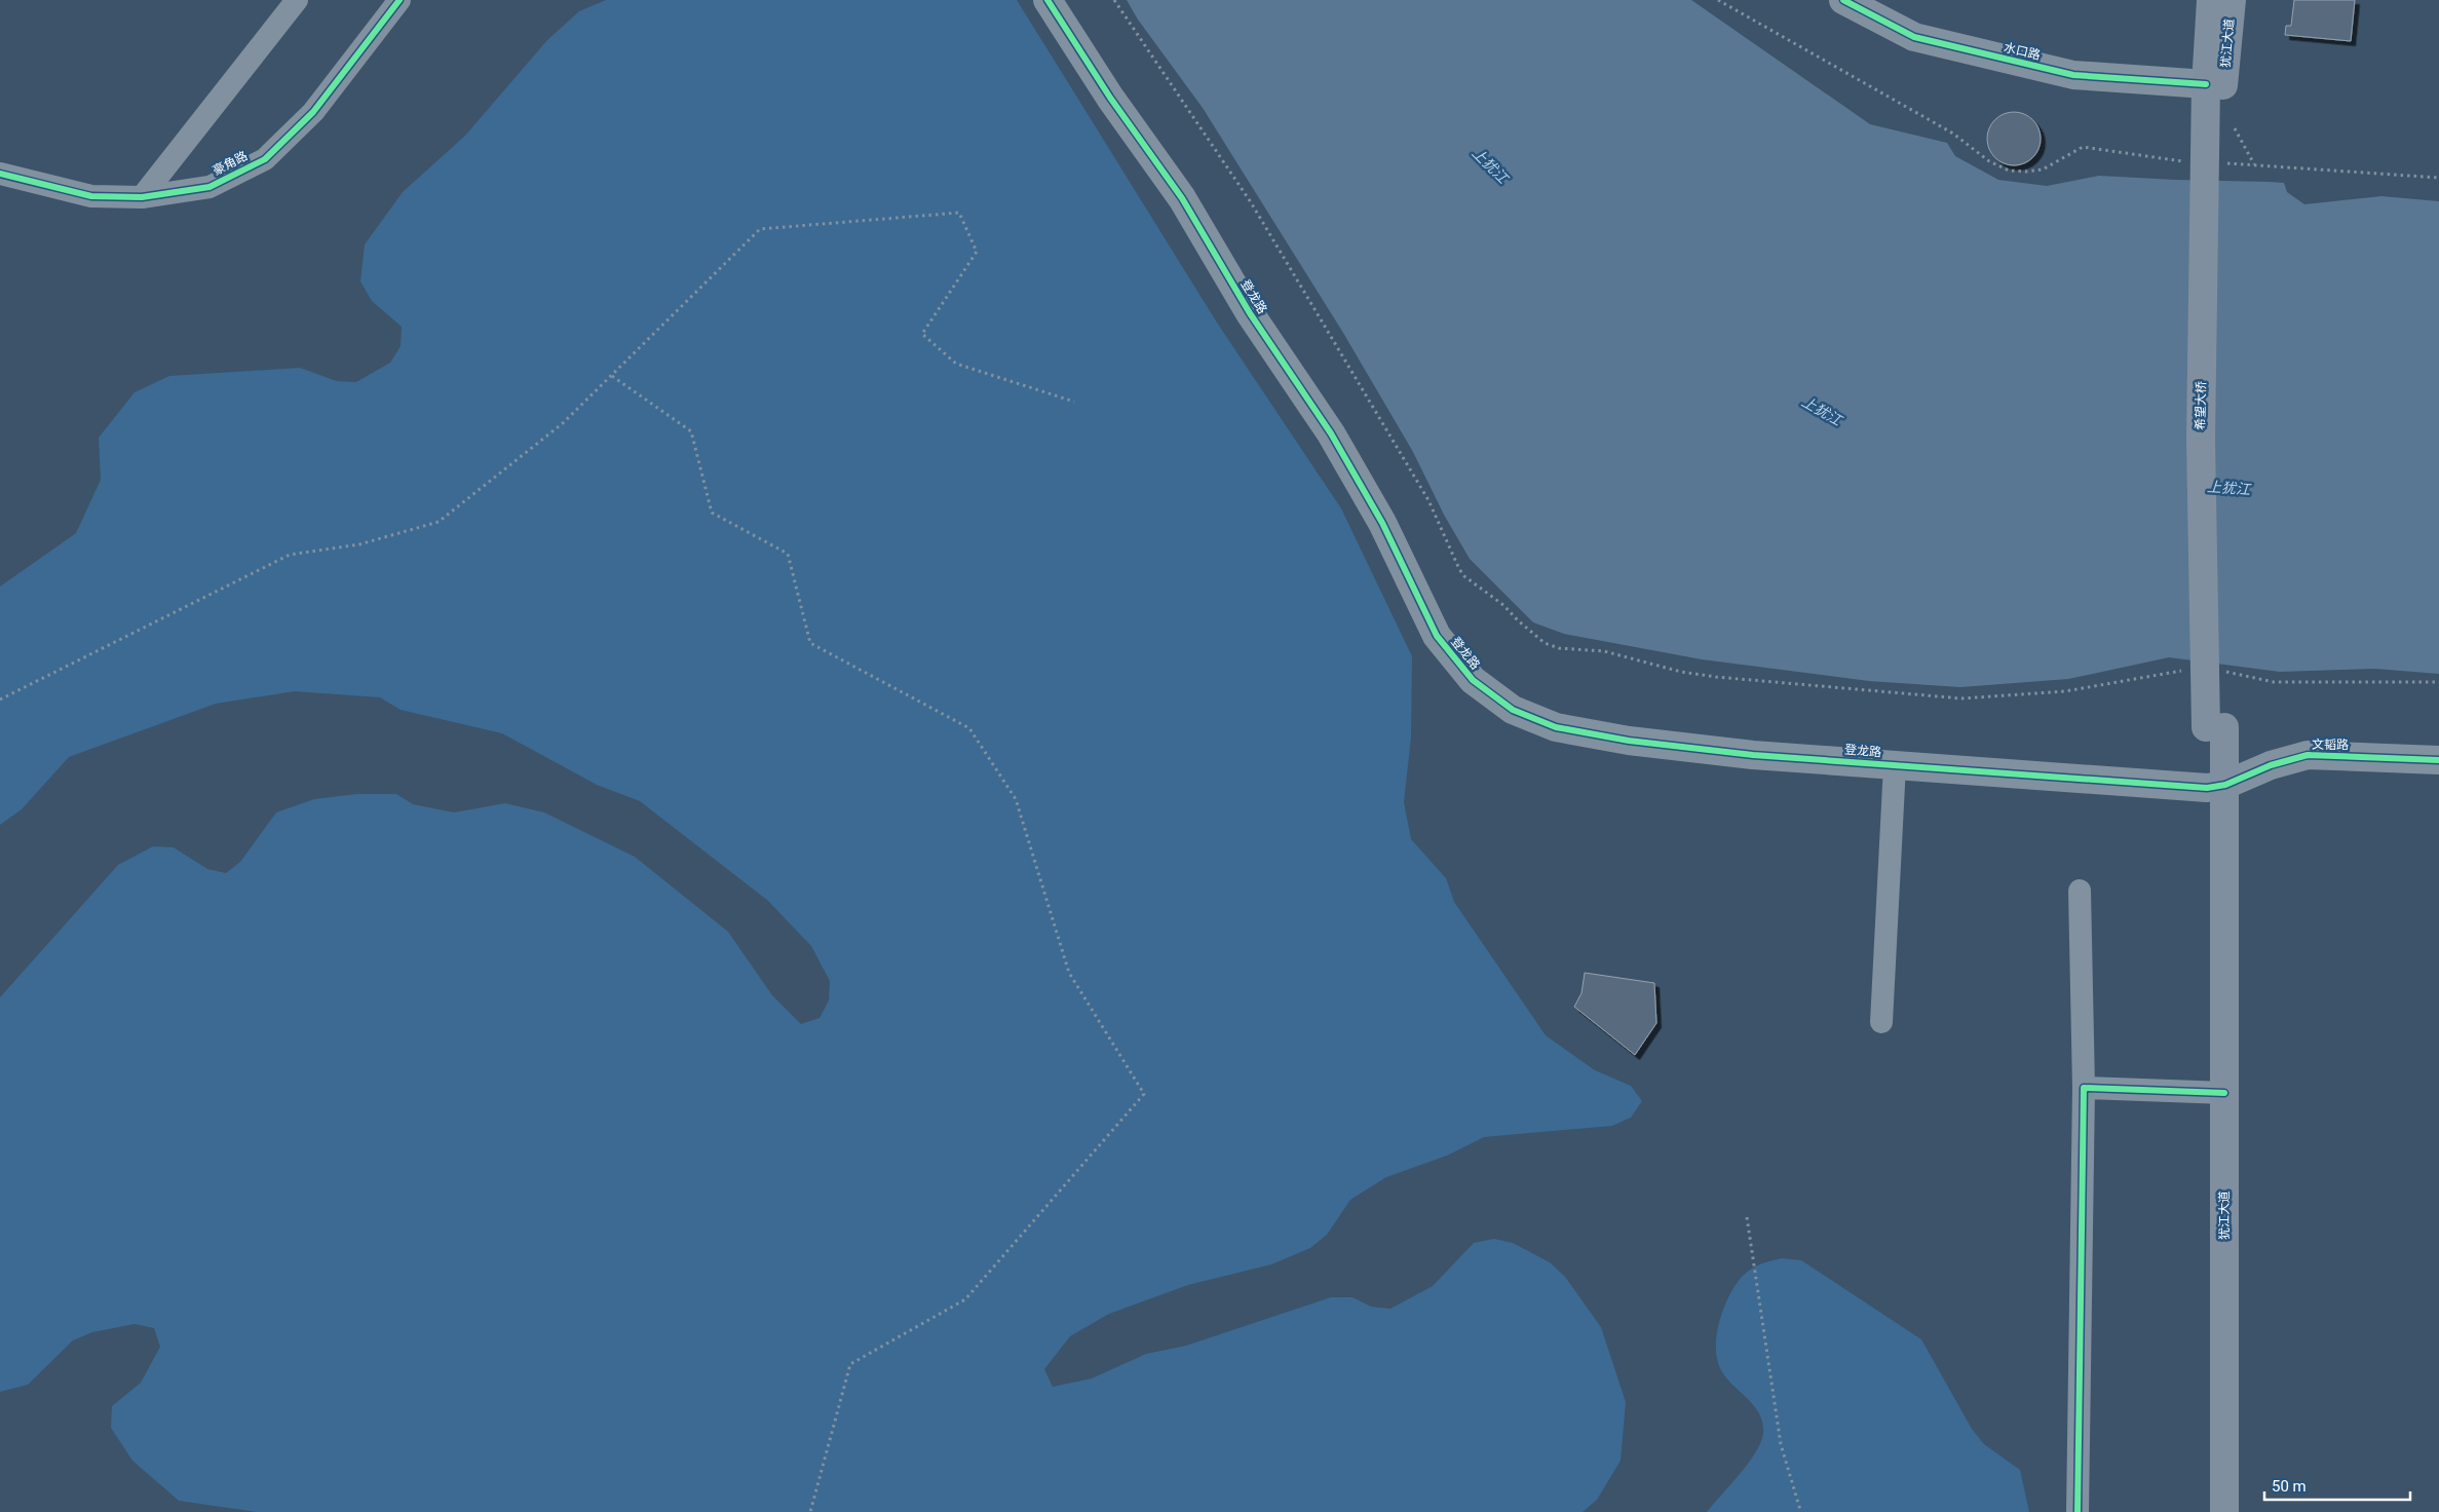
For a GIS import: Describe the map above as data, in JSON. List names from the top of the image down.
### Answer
{
  "streets": {
    "main road": ["犹江大道", "希望大桥"],
    "street": [
      "水口路",
      "豪角路",
      "登龙路",
      "文韬路"
    ]
  },
  "crossings": [
    ["犹江大道", "水口路"],
    ["犹江大道", "登龙路"],
    ["犹江大道", "希望大桥"],
    ["犹江大道", "文韬路"],
    ["水口路", "希望大桥"],
    ["登龙路", "文韬路"]
  ],
  "water": ["上犹江"],
  "scale_bar": "50 m"
}
